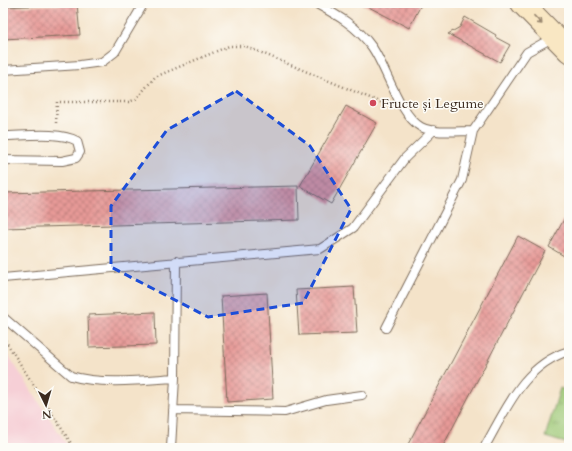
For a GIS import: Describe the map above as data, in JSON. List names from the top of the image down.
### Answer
{
  "places": ["Fructe și Legume"],
  "north": "bottom"
}
